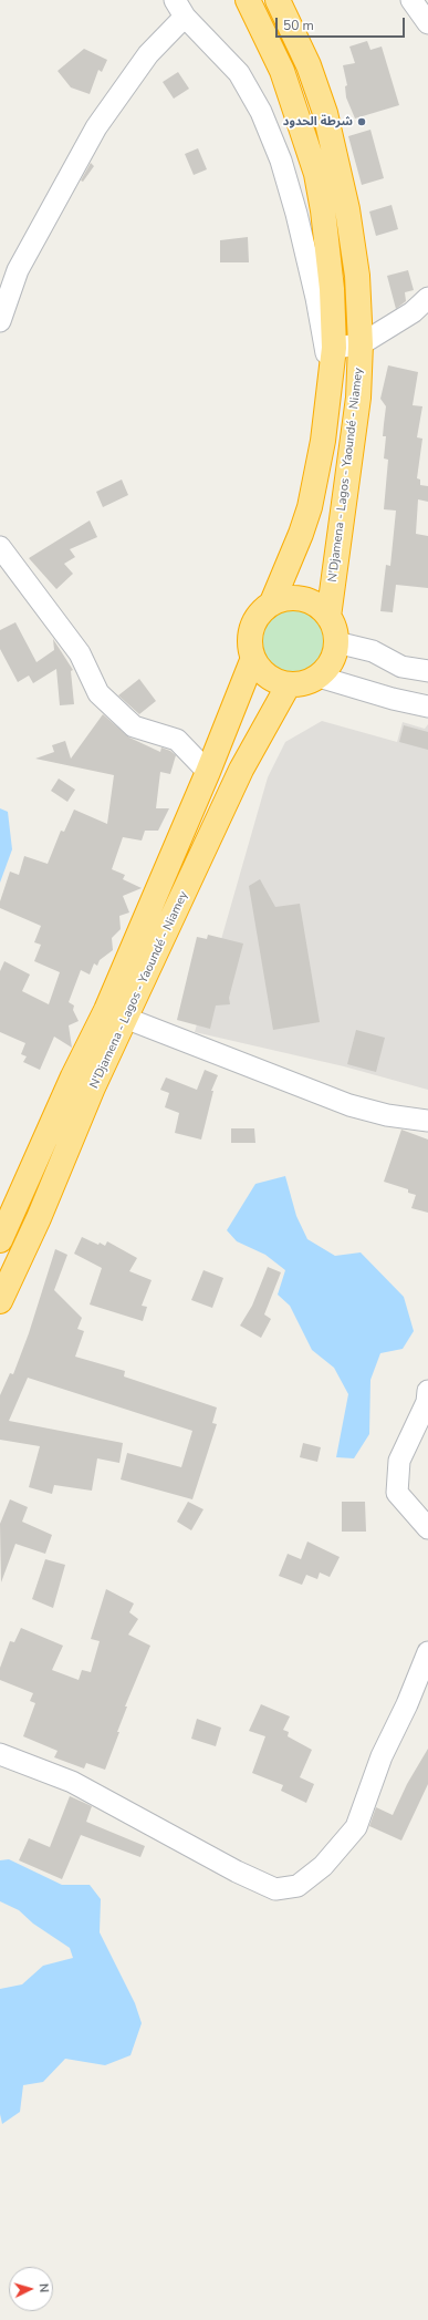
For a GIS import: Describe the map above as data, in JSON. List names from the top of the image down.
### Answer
{
  "streets": {
    "highway": ["N'Djamena - Lagos - Yaoundé - Niamey"]
  },
  "places": ["شرطة الحدود"],
  "scale_bar": "50 m",
  "north": "right"
}
